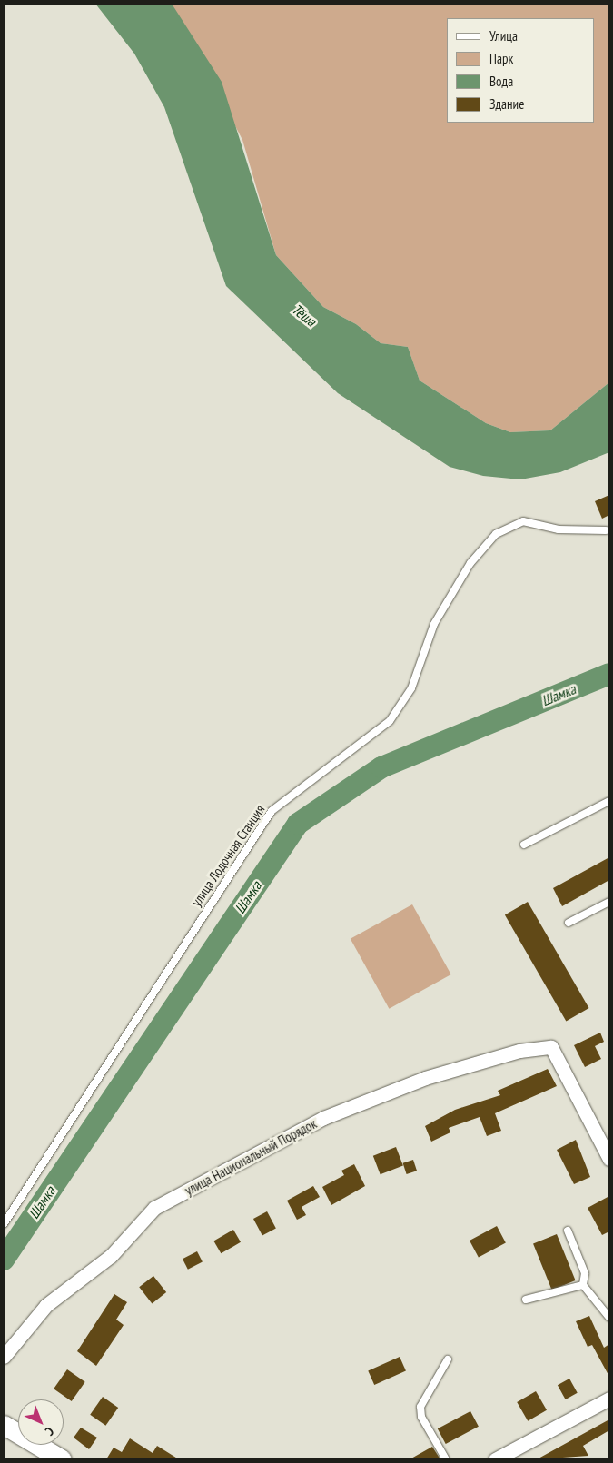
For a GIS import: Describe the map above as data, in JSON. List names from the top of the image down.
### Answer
{
  "streets": {
    "street": ["улица Национальный Порядок"],
    "lane": ["улица Лодочная Станция"]
  },
  "water": ["Тёша", "Шамка"],
  "legend": [
    "Улица",
    "Парк",
    "Вода",
    "Здание"
  ],
  "north": "bottom right"
}
